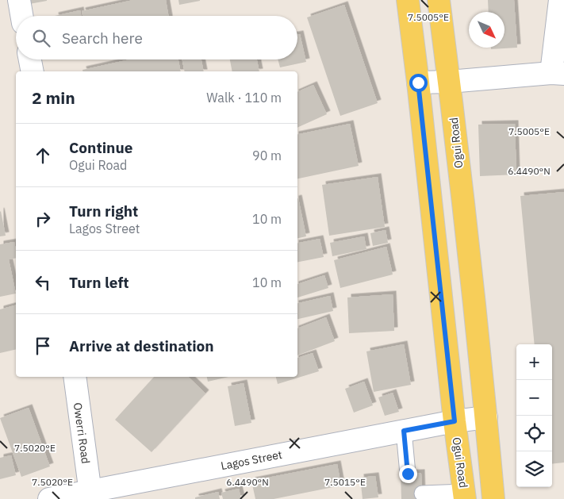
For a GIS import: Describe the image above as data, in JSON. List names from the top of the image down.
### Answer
{
  "streets": {
    "main road": ["Ogui Road"],
    "street": ["Owerri Road", "Lagos Street"]
  },
  "crossings": [
    ["Ogui Road", "Lagos Street"],
    ["Owerri Road", "Lagos Street"]
  ],
  "north": "bottom right",
  "page": {
    "search": "Search here",
    "heading": ["2 min", "Walk · 110 m"],
    "list": [
      ["Continue", "Ogui Road", "90 m"],
      ["Turn right", "Lagos Street", "10 m"],
      ["Turn left", "10 m"],
      "Arrive at destination"
    ],
    "map_buttons": ["+", "−"]
  },
  "coordinates": [
    "7.5005°E",
    "6.4490°N",
    "7.5020°E",
    "7.5015°E"
  ]
}
